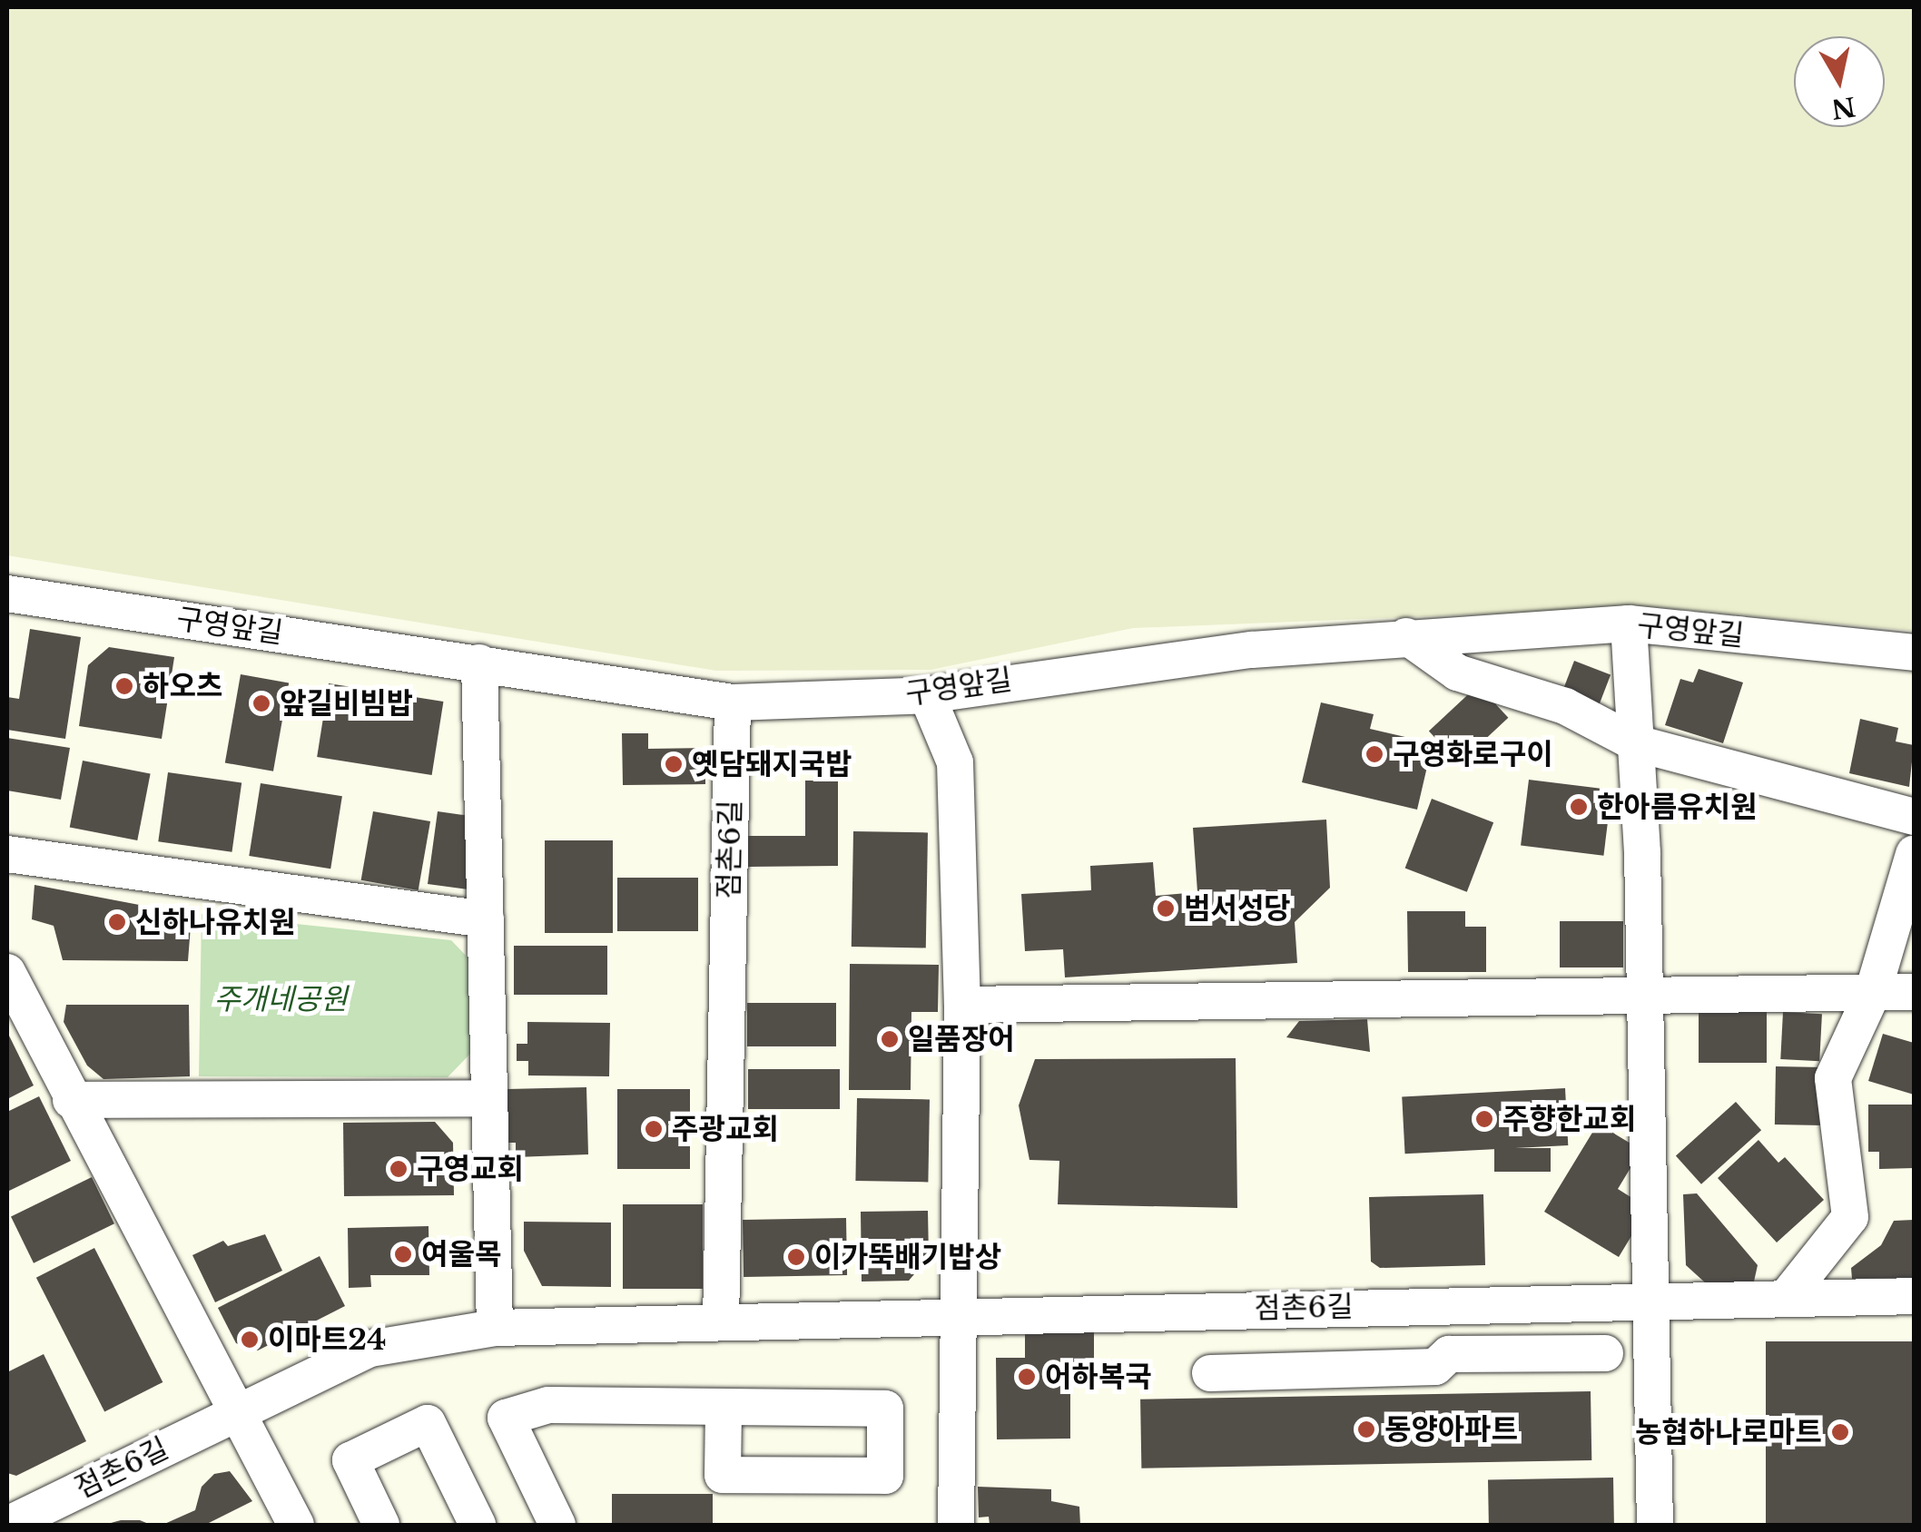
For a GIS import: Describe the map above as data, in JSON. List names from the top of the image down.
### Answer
{
  "streets": {
    "street": ["구영앞길", "점촌6길"]
  },
  "crossings": [
    ["구영앞길", "점촌6길"]
  ],
  "parks": ["주개네공원"],
  "places": [
    "하오츠",
    "앞길비빔밥",
    "구영화로구이",
    "옛담돼지국밥",
    "한아름유치원",
    "범서성당",
    "신하나유치원",
    "일품장어",
    "주향한교회",
    "주광교회",
    "구영교회",
    "여울목",
    "이가뚝배기밥상",
    "이마트24",
    "어하복국",
    "동양아파트",
    "농협하나로마트"
  ],
  "north": "bottom"
}
